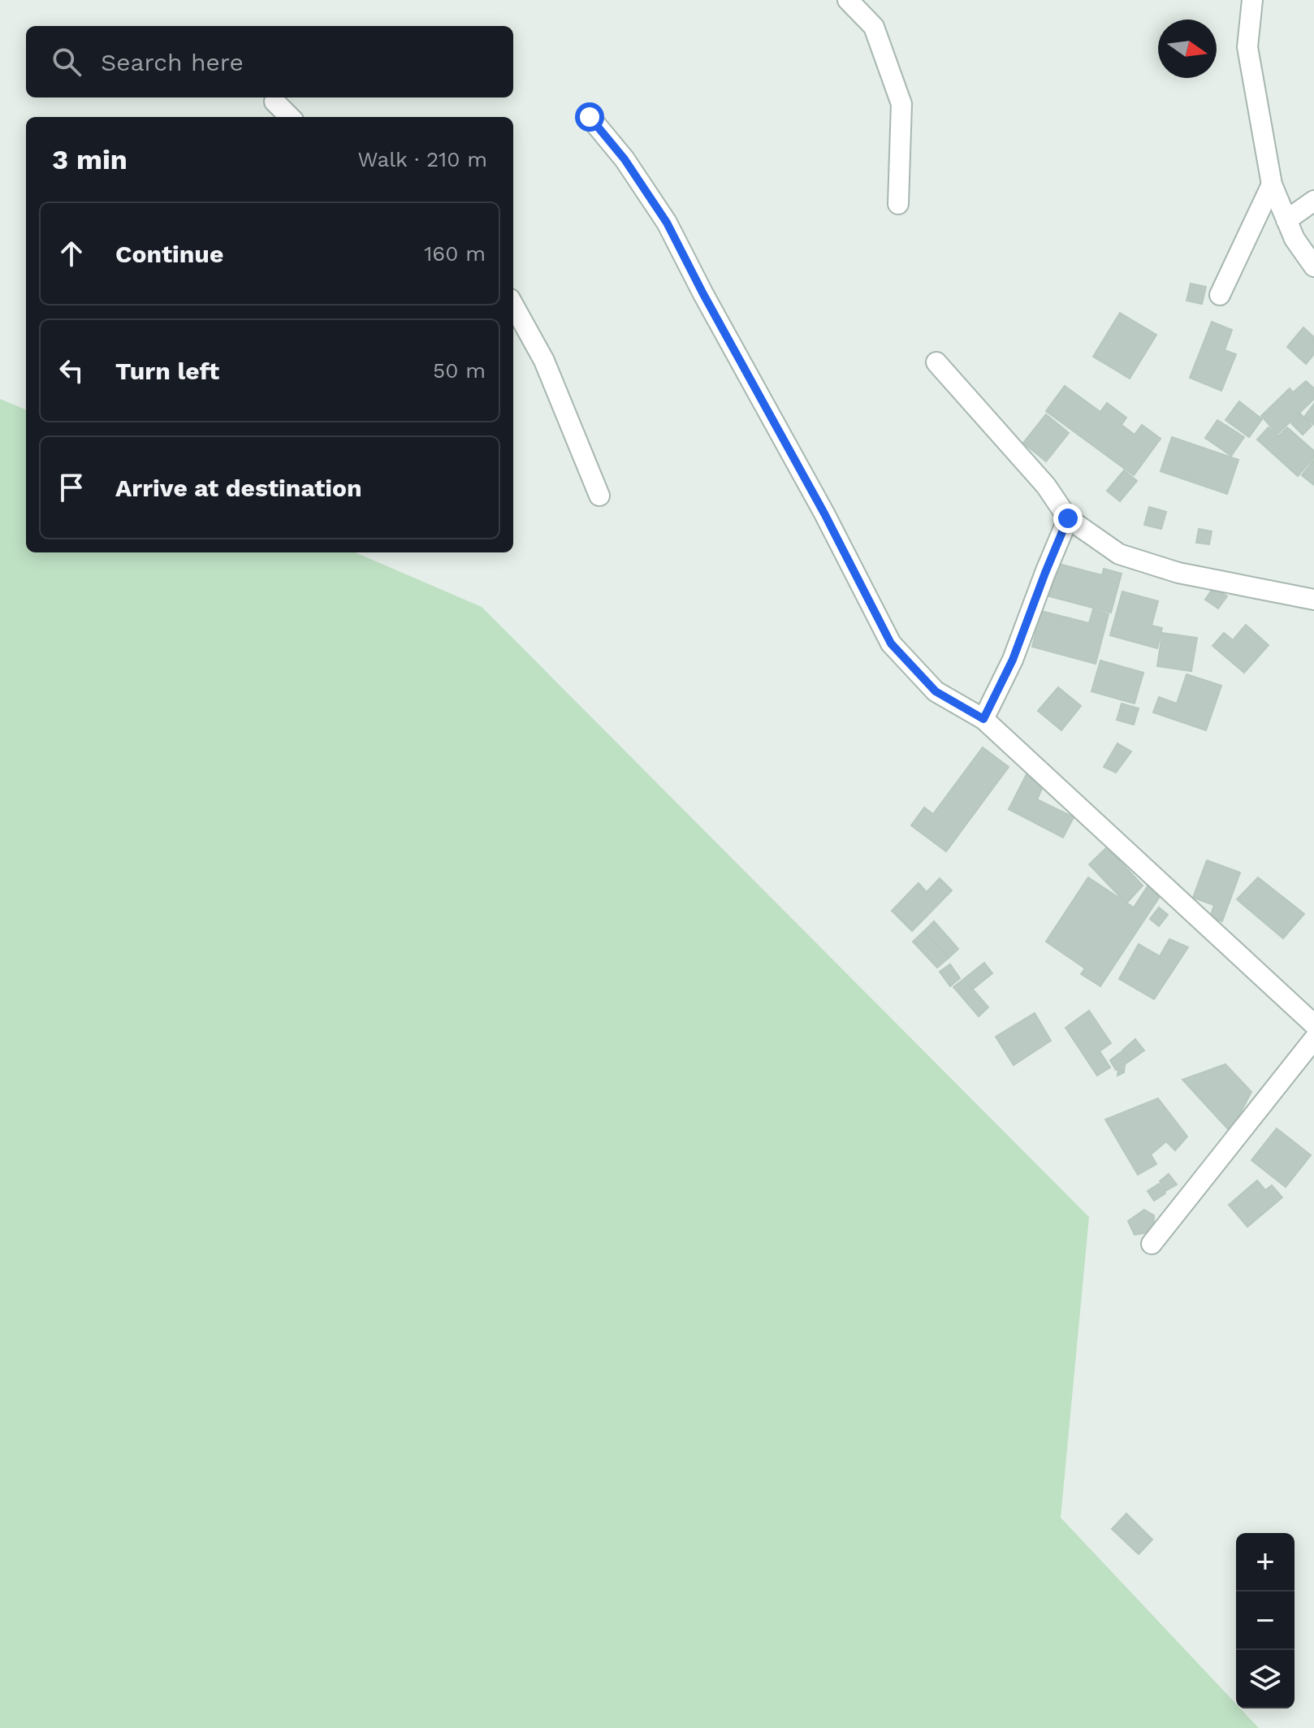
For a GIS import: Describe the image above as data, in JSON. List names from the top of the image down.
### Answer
{
  "north": "right",
  "page": {
    "search": "Search here",
    "heading": ["3 min", "Walk · 210 m"],
    "list": [
      ["Continue", "160 m"],
      ["Turn left", "50 m"],
      "Arrive at destination"
    ],
    "map_buttons": ["+", "−"]
  }
}
